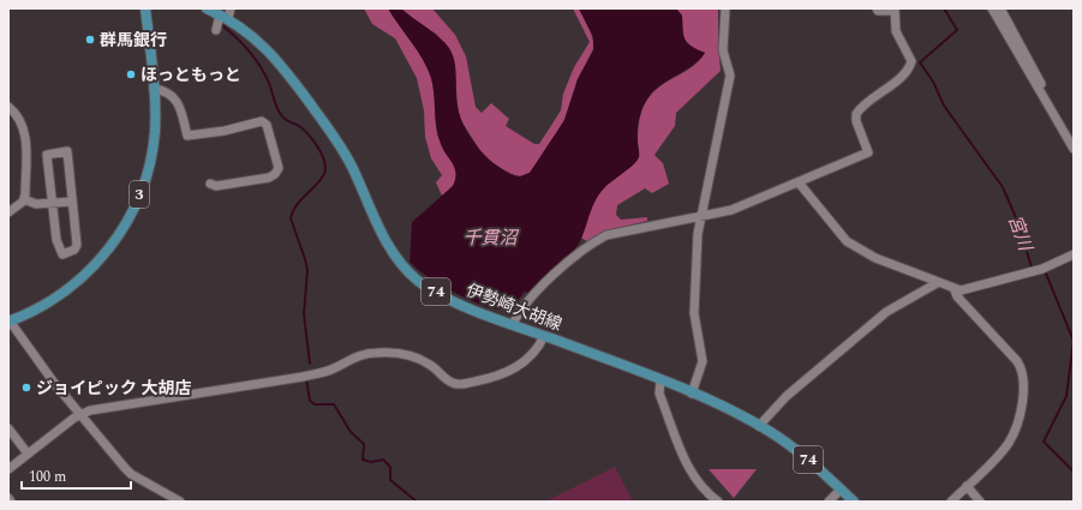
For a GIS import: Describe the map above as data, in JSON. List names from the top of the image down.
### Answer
{
  "streets": {
    "main road": ["3", "74", "伊勢崎大胡線"]
  },
  "water": ["宮川", "千貫沼"],
  "places": ["群馬銀行", "ほっともっと", "ジョイピック 大胡店"],
  "scale_bar": "100 m"
}
